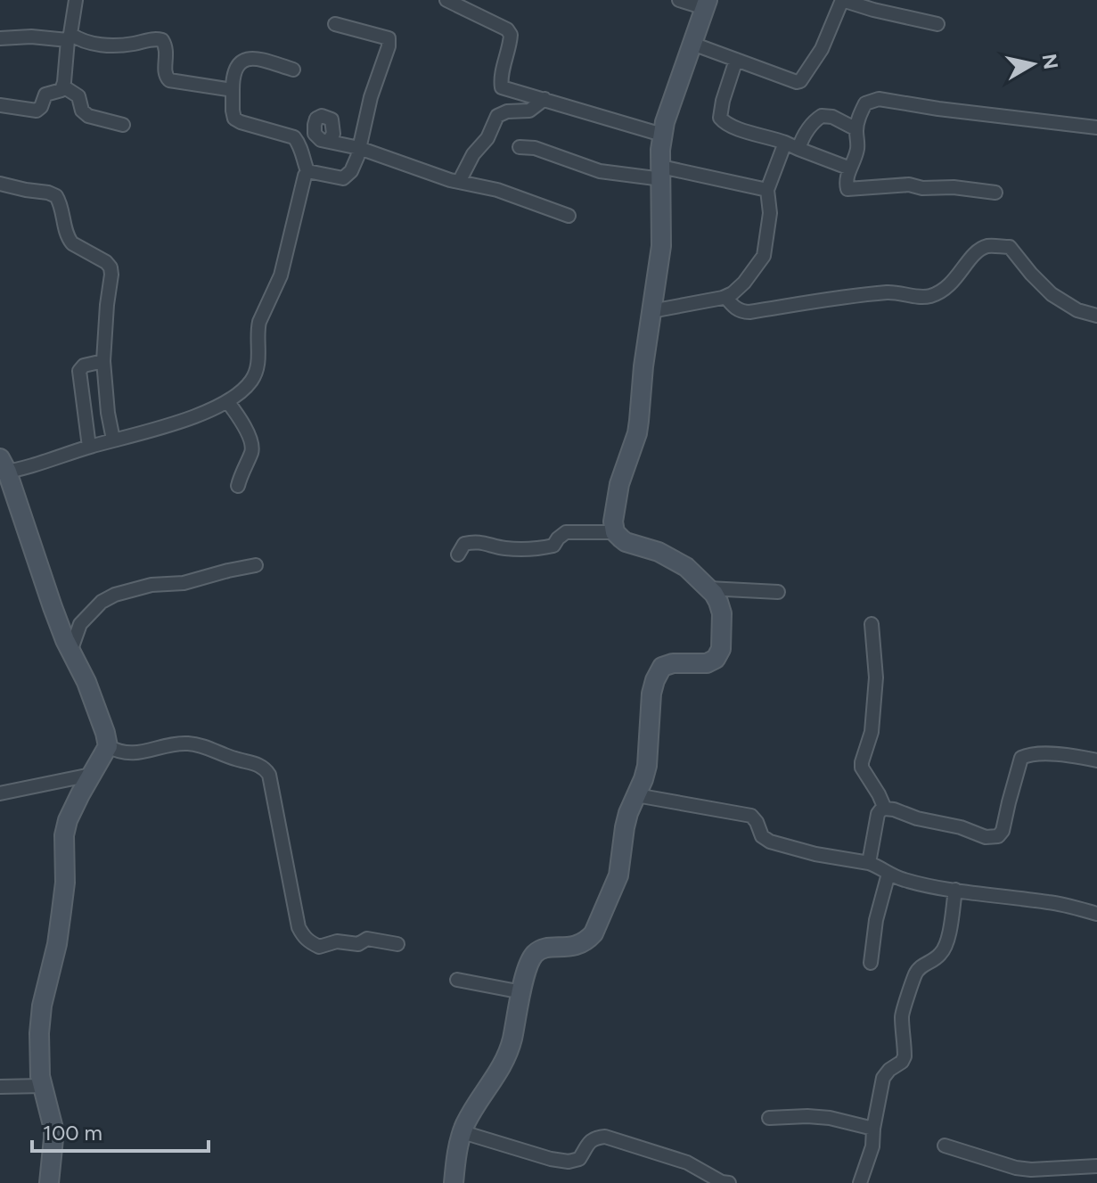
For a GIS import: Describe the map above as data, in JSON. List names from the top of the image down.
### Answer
{
  "scale_bar": "100 m",
  "north": "right"
}
